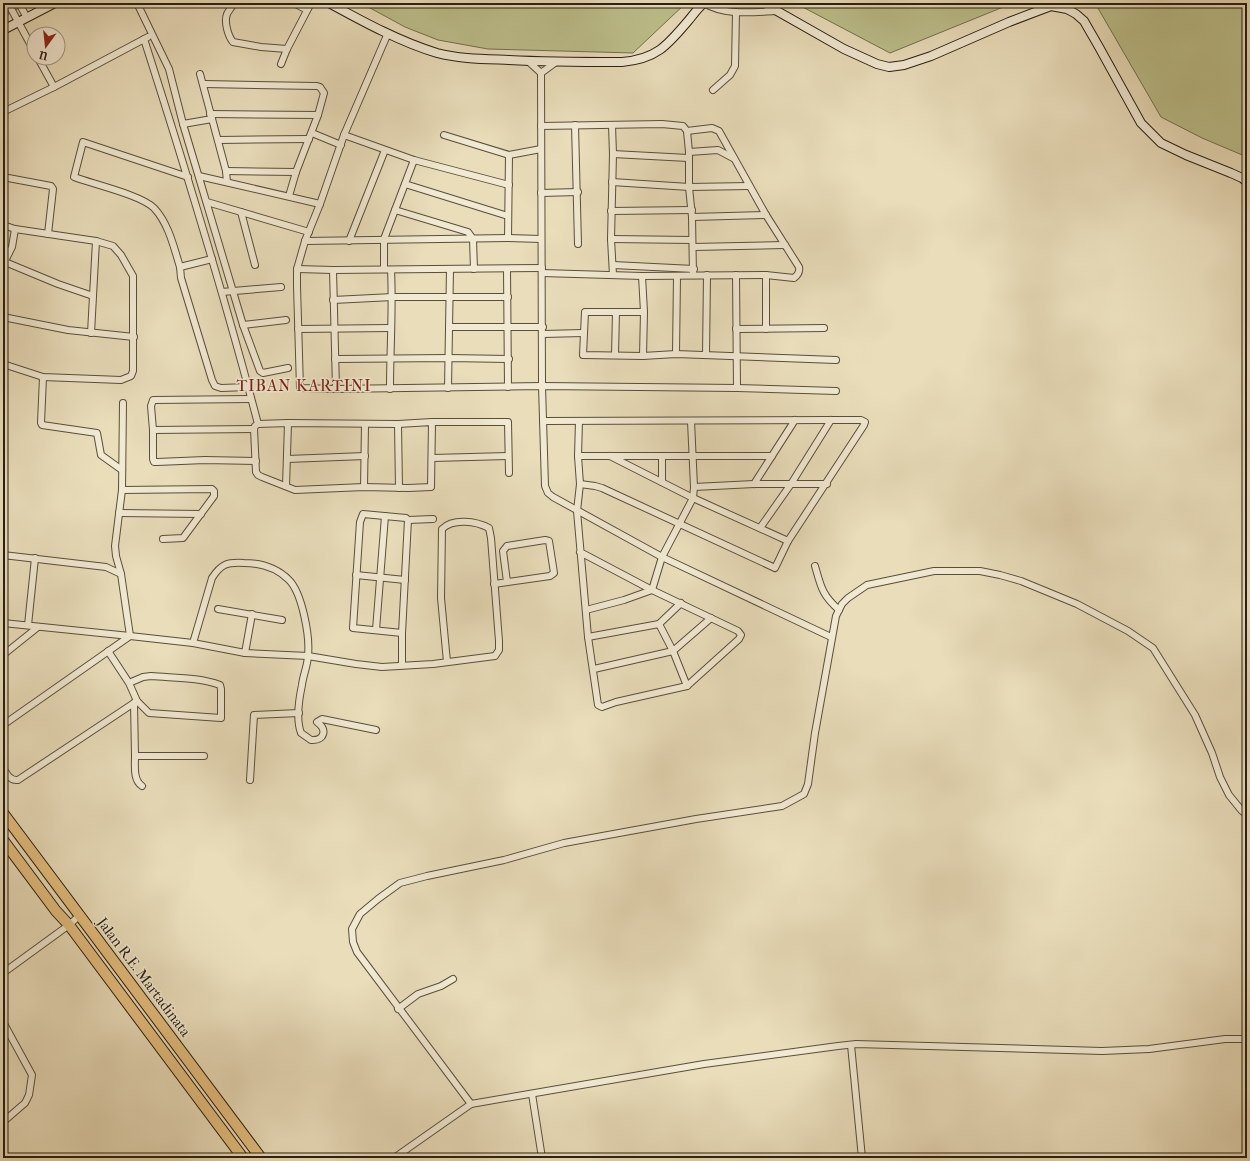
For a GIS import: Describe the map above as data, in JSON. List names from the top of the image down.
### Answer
{
  "streets": {
    "highway": ["Jalan R.E. Martadinata"]
  },
  "districts": ["TIBAN KARTINI"],
  "north": "bottom"
}
